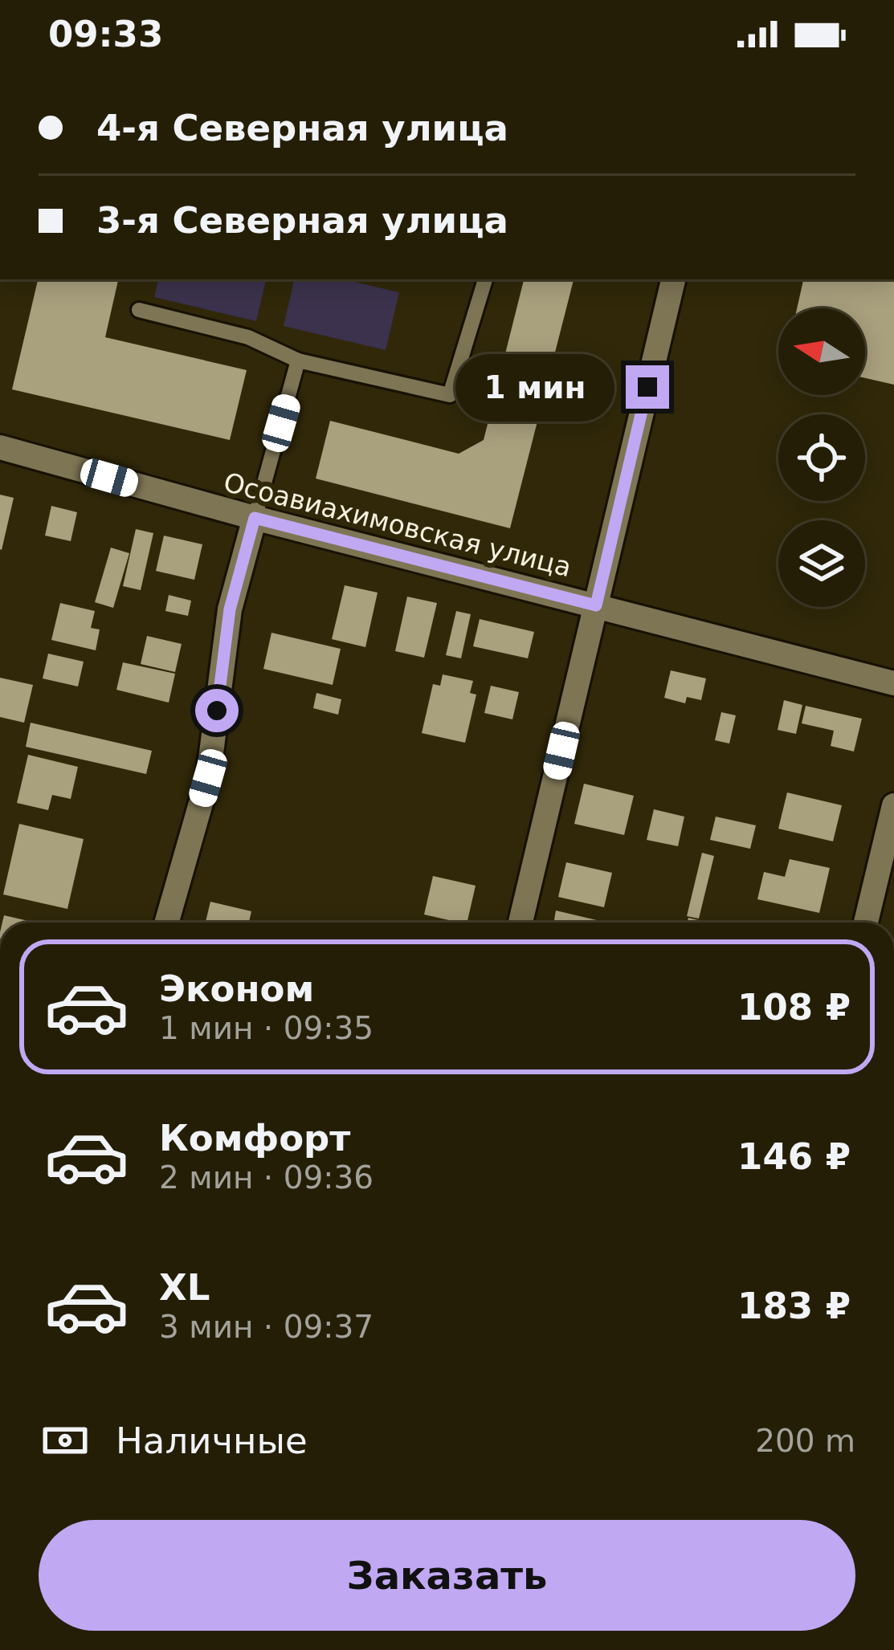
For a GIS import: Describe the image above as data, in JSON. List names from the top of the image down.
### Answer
{
  "streets": {
    "street": ["Осоавиахимовская улица"]
  },
  "north": "left",
  "page": {
    "status": "09:33",
    "banner": ["4-я Северная улица", "3-я Северная улица"],
    "bubble": "1 мин",
    "list": [
      {
        "name": "Эконом",
        "note": "1 мин · 09:35",
        "value": "108 ₽"
      },
      {
        "name": "Комфорт",
        "note": "2 мин · 09:36",
        "value": "146 ₽"
      },
      {
        "name": "XL",
        "note": "3 мин · 09:37",
        "value": "183 ₽"
      }
    ],
    "pay": ["Наличные", "200 m"],
    "buttons": "Заказать"
  }
}
